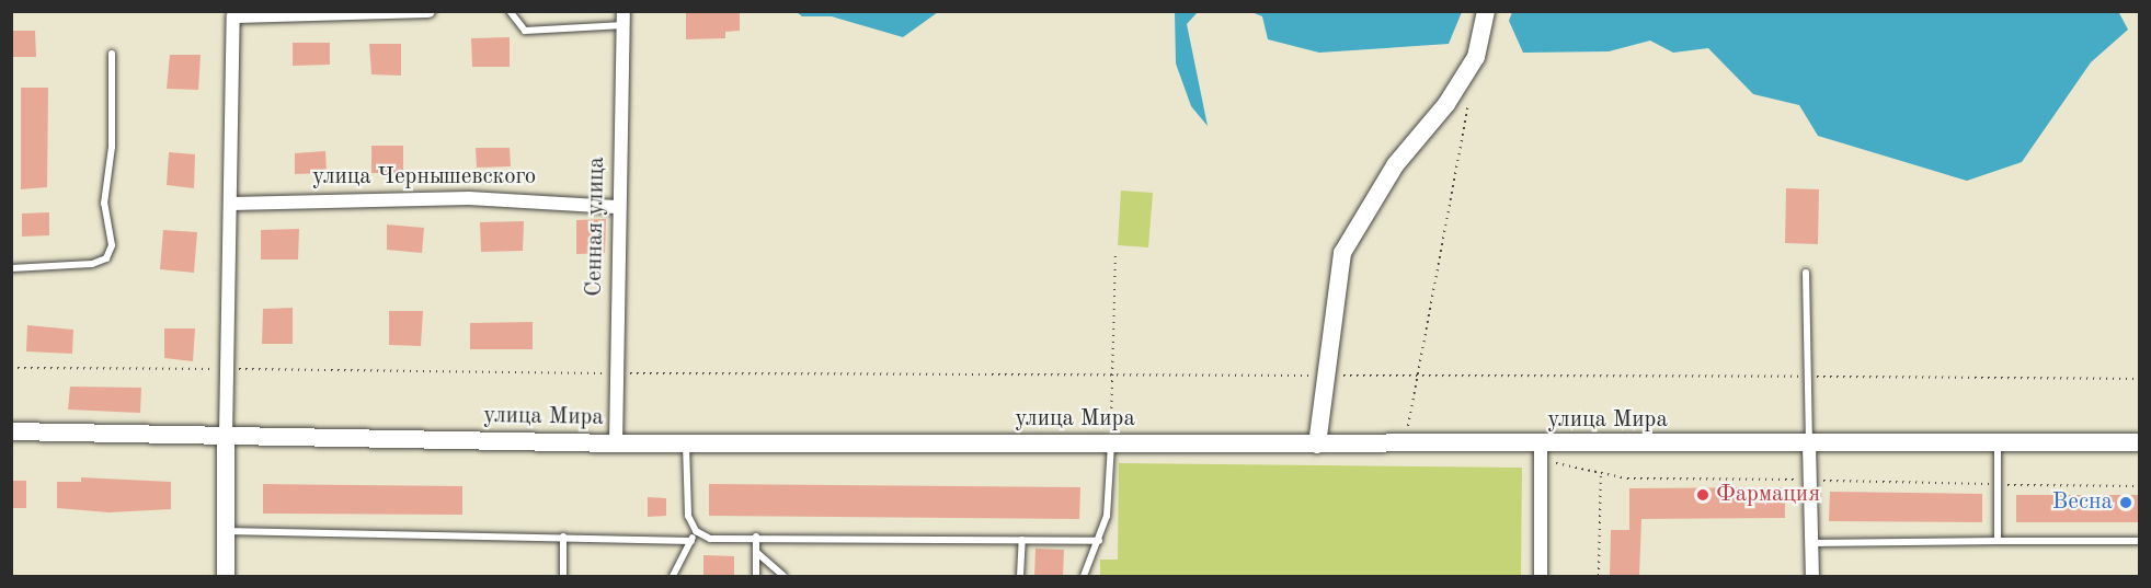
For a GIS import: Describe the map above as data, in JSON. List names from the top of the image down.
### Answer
{
  "streets": {
    "street": ["улица Чернышевского", "Сенная улица", "улица Мира"]
  },
  "crossings": [
    ["улица Чернышевского", "Сенная улица"],
    ["Сенная улица", "улица Мира"]
  ],
  "places": ["Фармация", "Весна"]
}
